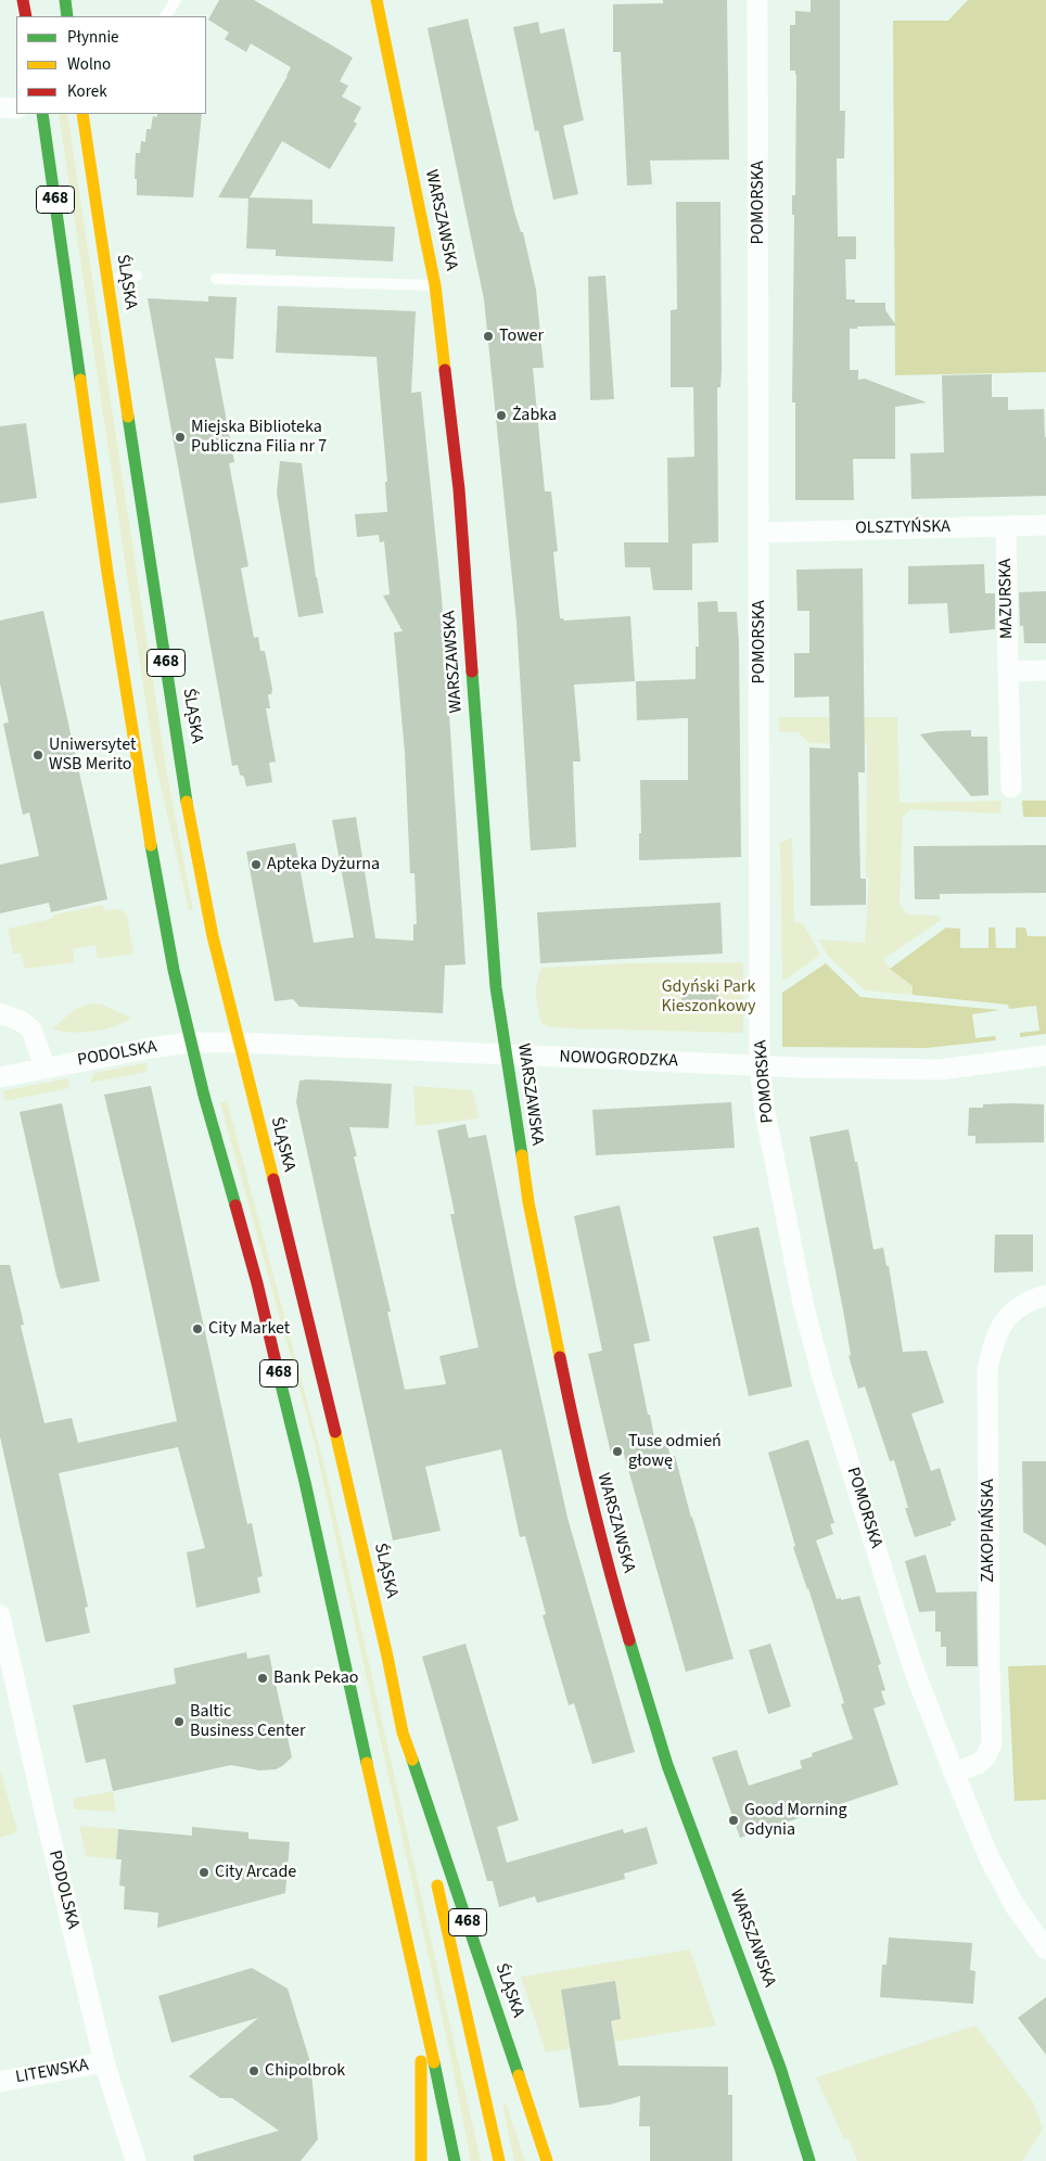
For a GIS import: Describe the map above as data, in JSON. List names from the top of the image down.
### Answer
{
  "streets": {
    "main road": ["468", "WARSZAWSKA", "ŚLĄSKA"],
    "street": [
      "POMORSKA",
      "OLSZTYŃSKA",
      "MAZURSKA",
      "PODOLSKA",
      "NOWOGRODZKA",
      "ZAKOPIAŃSKA",
      "LITEWSKA"
    ]
  },
  "crossings": [
    ["468", "PODOLSKA"],
    ["468", "NOWOGRODZKA"],
    ["POMORSKA", "OLSZTYŃSKA"],
    ["POMORSKA", "NOWOGRODZKA"],
    ["POMORSKA", "ZAKOPIAŃSKA"],
    ["WARSZAWSKA", "NOWOGRODZKA"],
    ["ŚLĄSKA", "NOWOGRODZKA"],
    ["OLSZTYŃSKA", "MAZURSKA"],
    ["PODOLSKA", "NOWOGRODZKA"],
    ["PODOLSKA", "LITEWSKA"]
  ],
  "parks": ["Gdyński Park Kieszonkowy"],
  "places": [
    "Tower",
    "Żabka",
    "Miejska Biblioteka Publiczna Filia nr 7",
    "Uniwersytet WSB Merito",
    "Apteka Dyżurna",
    "City Market",
    "Tuse odmień głowę",
    "Bank Pekao",
    "Baltic Business Center",
    "Good Morning Gdynia",
    "City Arcade",
    "Chipolbrok"
  ],
  "legend": ["Płynnie", "Wolno", "Korek"]
}
